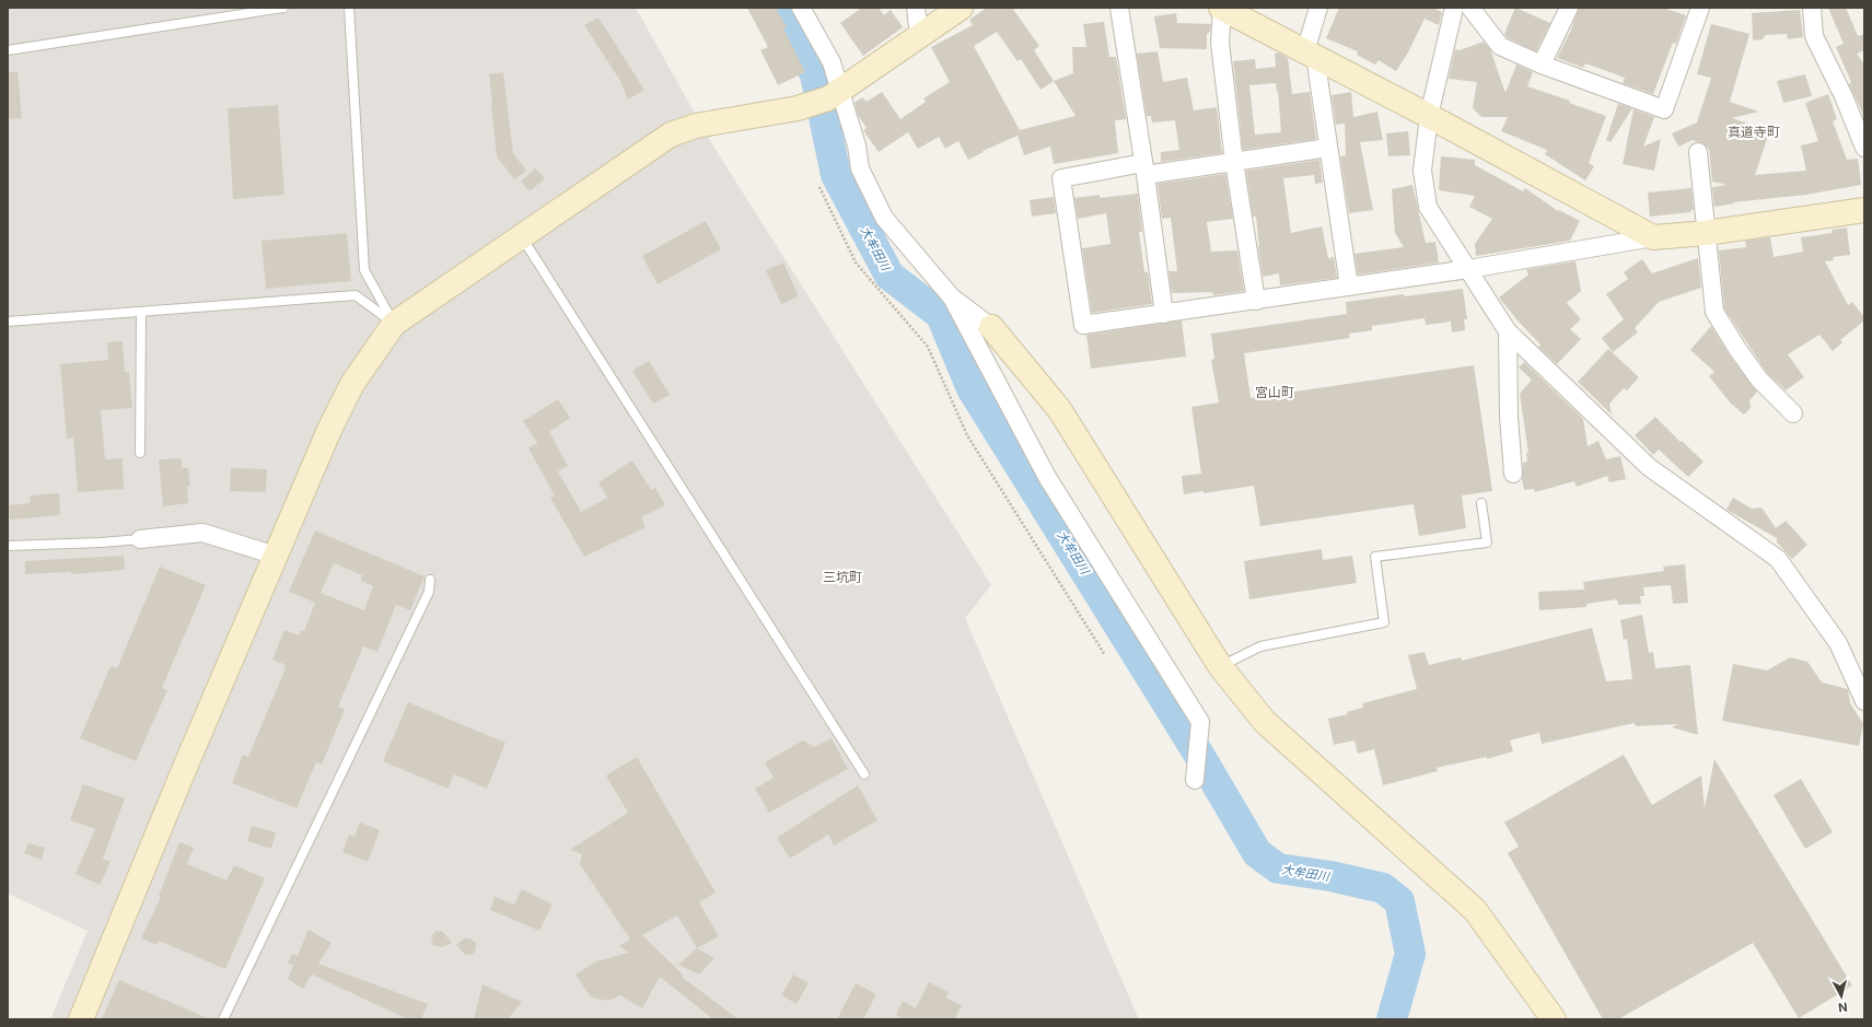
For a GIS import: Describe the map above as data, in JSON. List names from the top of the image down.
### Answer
{
  "districts": ["真道寺町", "宮山町", "三坑町"],
  "water": ["大牟田川"],
  "north": "bottom"
}
